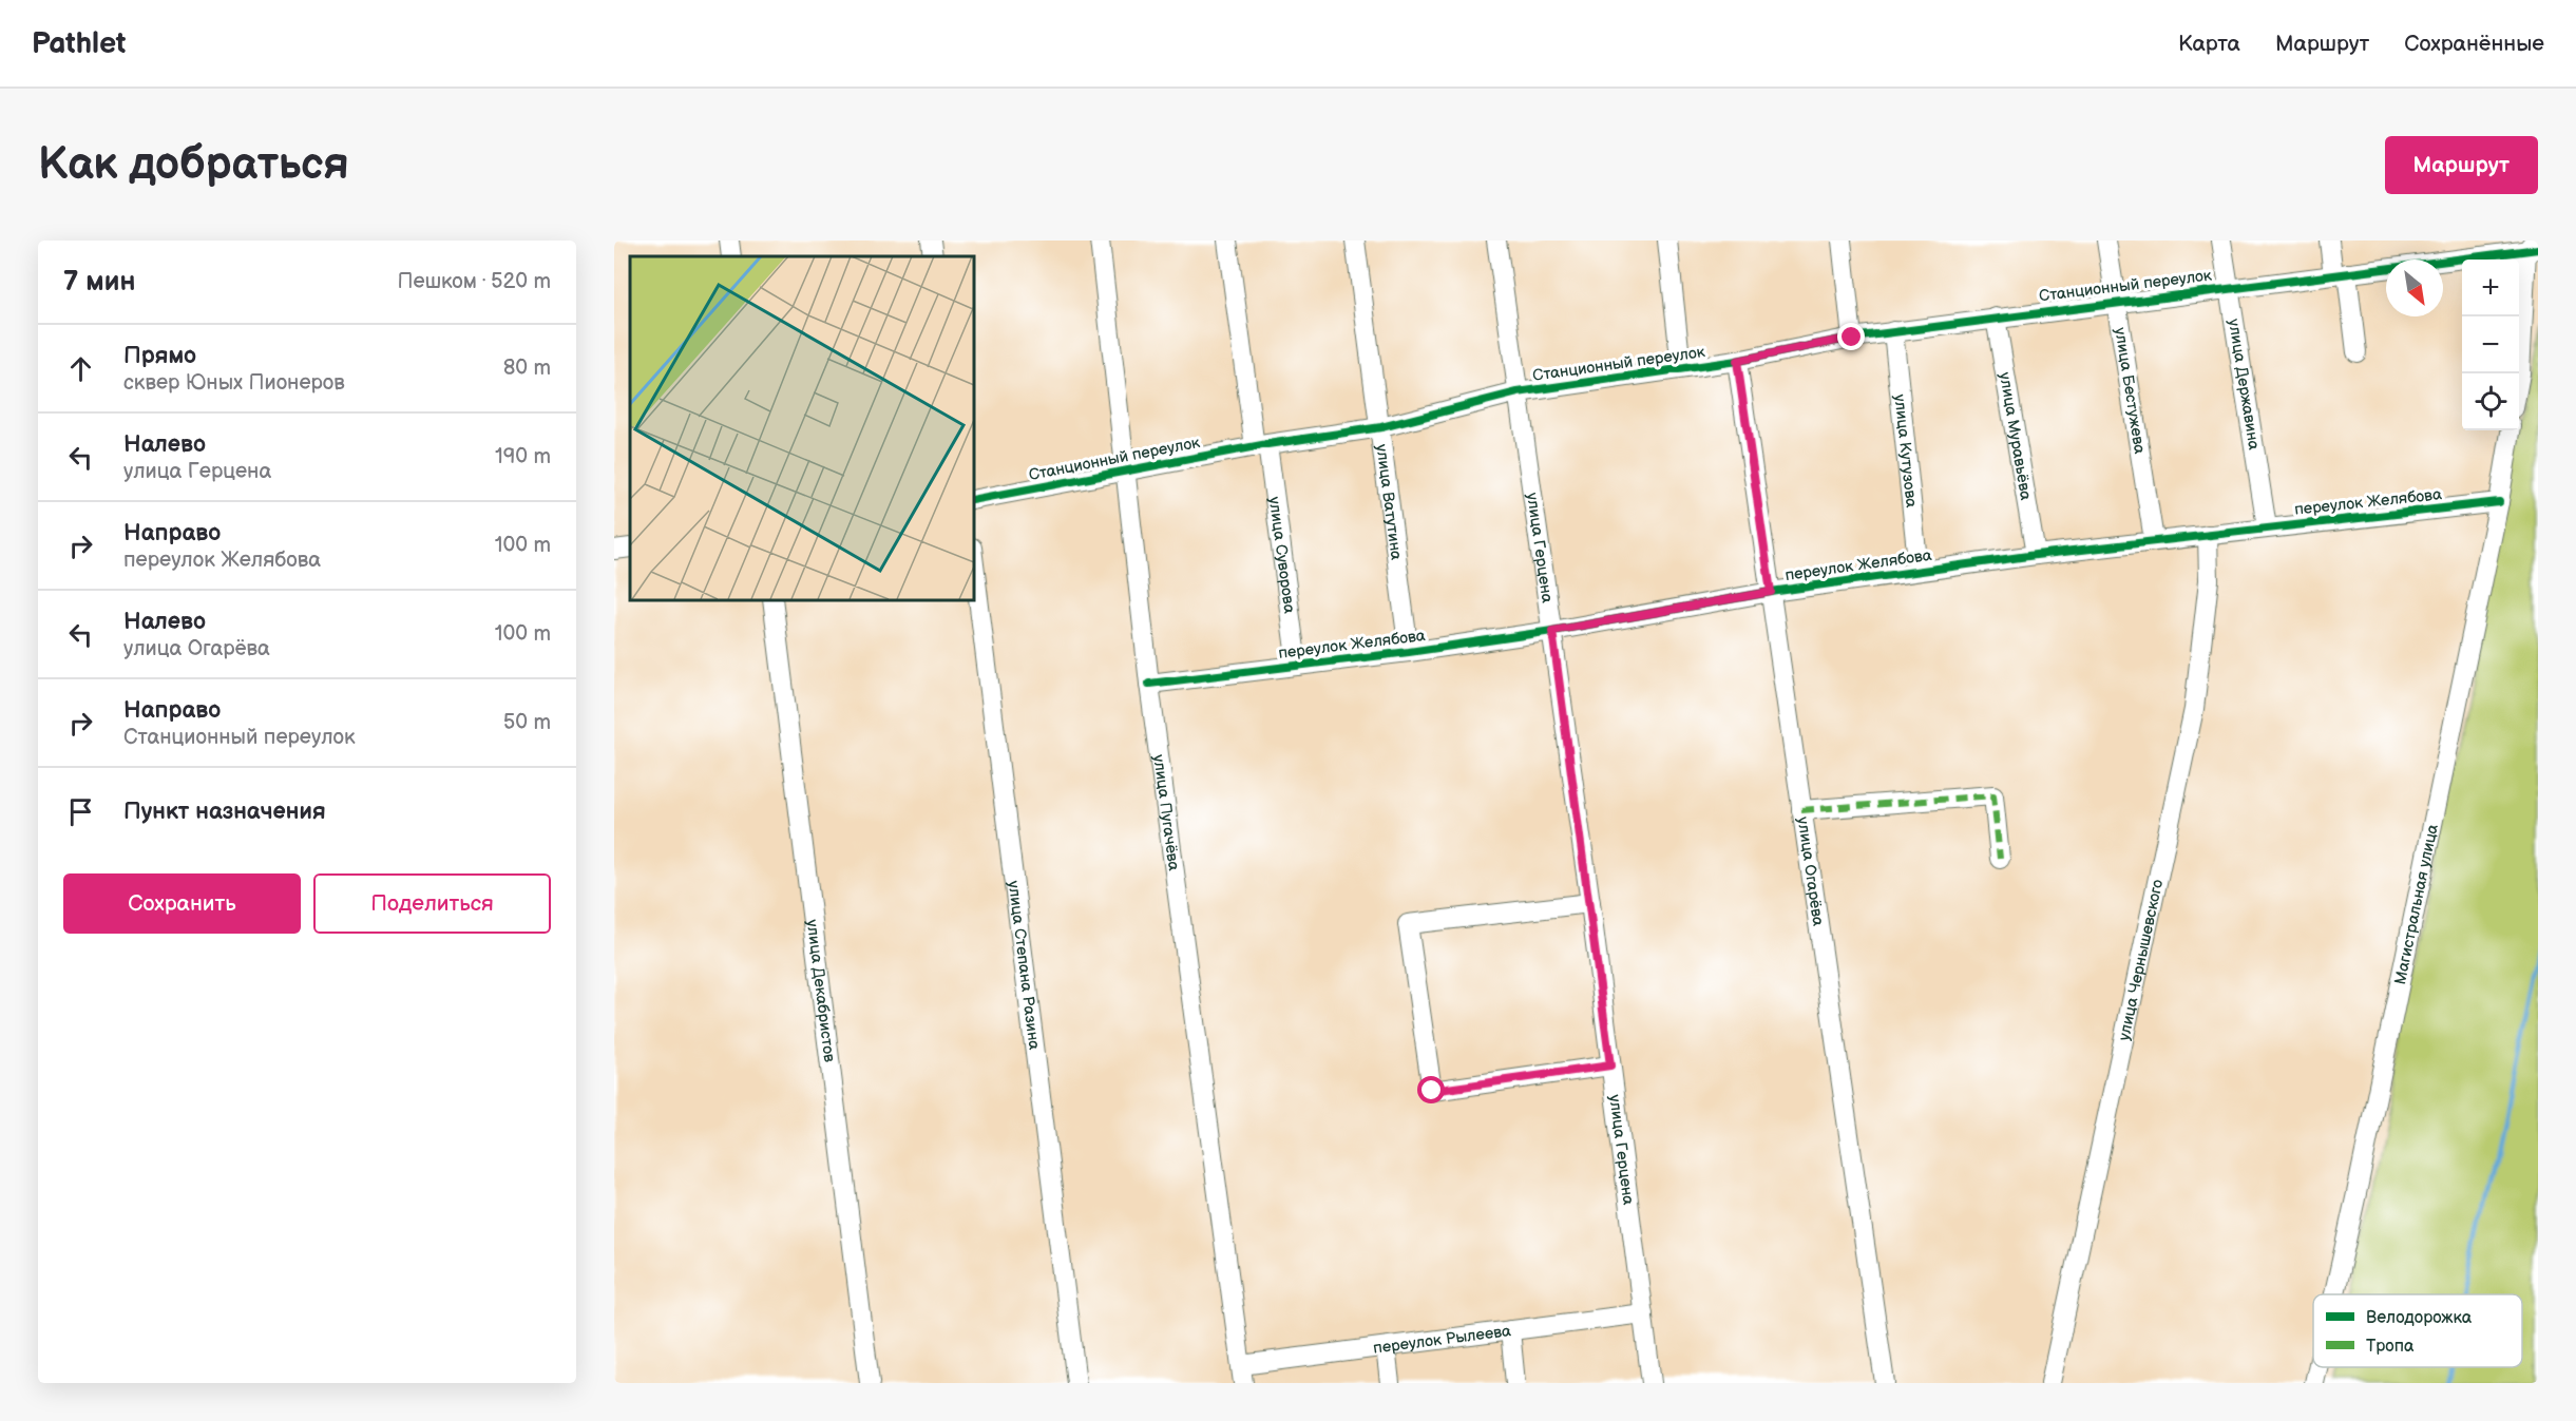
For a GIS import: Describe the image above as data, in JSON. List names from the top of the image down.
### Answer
{
  "streets": {
    "street": [
      "Станционный переулок",
      "улица Державина",
      "улица Бестужева",
      "улица Муравьёва",
      "улица Кутузова",
      "улица Ватутина",
      "переулок Желябова",
      "улица Герцена",
      "улица Суворова",
      "улица Пугачёва",
      "улица Огарёва",
      "Магистральная улица",
      "улица Чернышевского",
      "улица Степана Разина",
      "улица Декабристов",
      "переулок Рылеева"
    ]
  },
  "crossings": [
    ["Станционный переулок", "улица Державина"],
    ["Станционный переулок", "улица Бестужева"],
    ["Станционный переулок", "улица Муравьёва"],
    ["Станционный переулок", "улица Кутузова"],
    ["Станционный переулок", "улица Ватутина"],
    ["Станционный переулок", "улица Герцена"],
    ["Станционный переулок", "улица Суворова"],
    ["Станционный переулок", "улица Пугачёва"],
    ["Станционный переулок", "улица Огарёва"],
    ["улица Державина", "переулок Желябова"],
    ["улица Бестужева", "переулок Желябова"],
    ["улица Муравьёва", "переулок Желябова"],
    ["улица Кутузова", "переулок Желябова"],
    ["улица Ватутина", "переулок Желябова"],
    ["переулок Желябова", "улица Герцена"],
    ["переулок Желябова", "улица Суворова"],
    ["переулок Желябова", "улица Пугачёва"],
    ["переулок Желябова", "улица Огарёва"],
    ["переулок Желябова", "Магистральная улица"],
    ["переулок Желябова", "улица Чернышевского"],
    ["улица Герцена", "переулок Рылеева"],
    ["улица Пугачёва", "переулок Рылеева"]
  ],
  "legend": ["Велодорожка", "Тропа"],
  "north": "bottom right",
  "page": {
    "header": "Pathlet",
    "nav": ["Карта", "Маршрут", "Сохранённые"],
    "buttons": [
      "Маршрут",
      ["Сохранить", "Поделиться"]
    ],
    "title": "Как добраться",
    "heading": ["7 мин", "Пешком · 520 m"],
    "map_buttons": ["+", "−"],
    "list": [
      ["Прямо", "сквер Юных Пионеров", "80 m"],
      ["Налево", "улица Герцена", "190 m"],
      ["Направо", "переулок Желябова", "100 m"],
      ["Налево", "улица Огарёва", "100 m"],
      ["Направо", "Станционный переулок", "50 m"],
      "Пункт назначения"
    ]
  }
}
